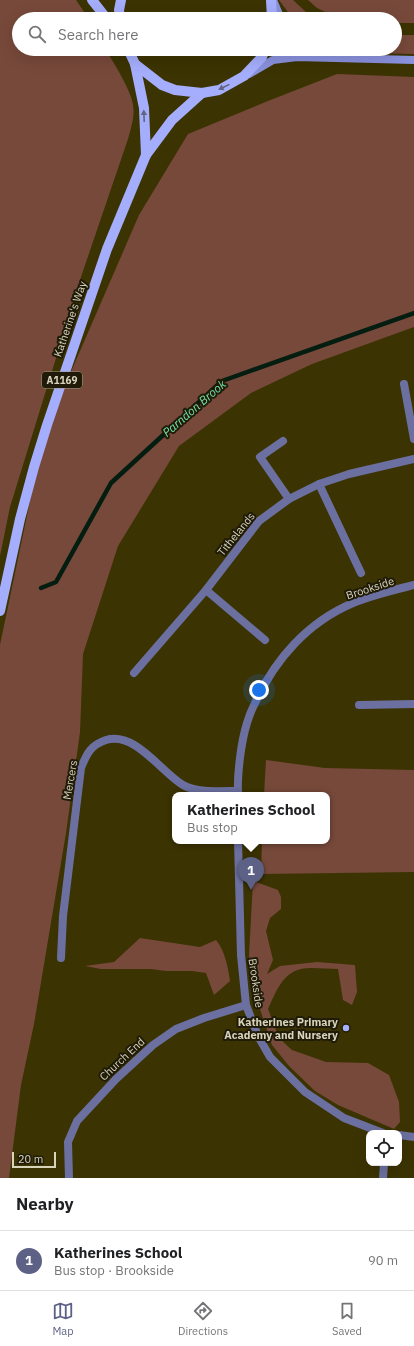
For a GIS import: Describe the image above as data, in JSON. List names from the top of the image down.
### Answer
{
  "streets": {
    "main road": ["Katherine's Way", "A1169"],
    "street": [
      "Tithelands",
      "Brookside",
      "Mercers",
      "Church End"
    ]
  },
  "crossings": [
    ["Brookside", "Church End"]
  ],
  "water": ["Parndon Brook"],
  "places": ["Katherines Primary Academy and Nursery"],
  "scale_bar": "20 m",
  "page": {
    "search": "Search here",
    "popup": ["Katherines School", "Bus stop"],
    "pins": "1",
    "scale": "20 m",
    "heading": "Nearby",
    "list": [
      {
        "mark": "1",
        "name": "Katherines School",
        "note": "Bus stop · Brookside",
        "value": "90 m"
      }
    ],
    "nav": ["Map", "Directions", "Saved"]
  }
}
